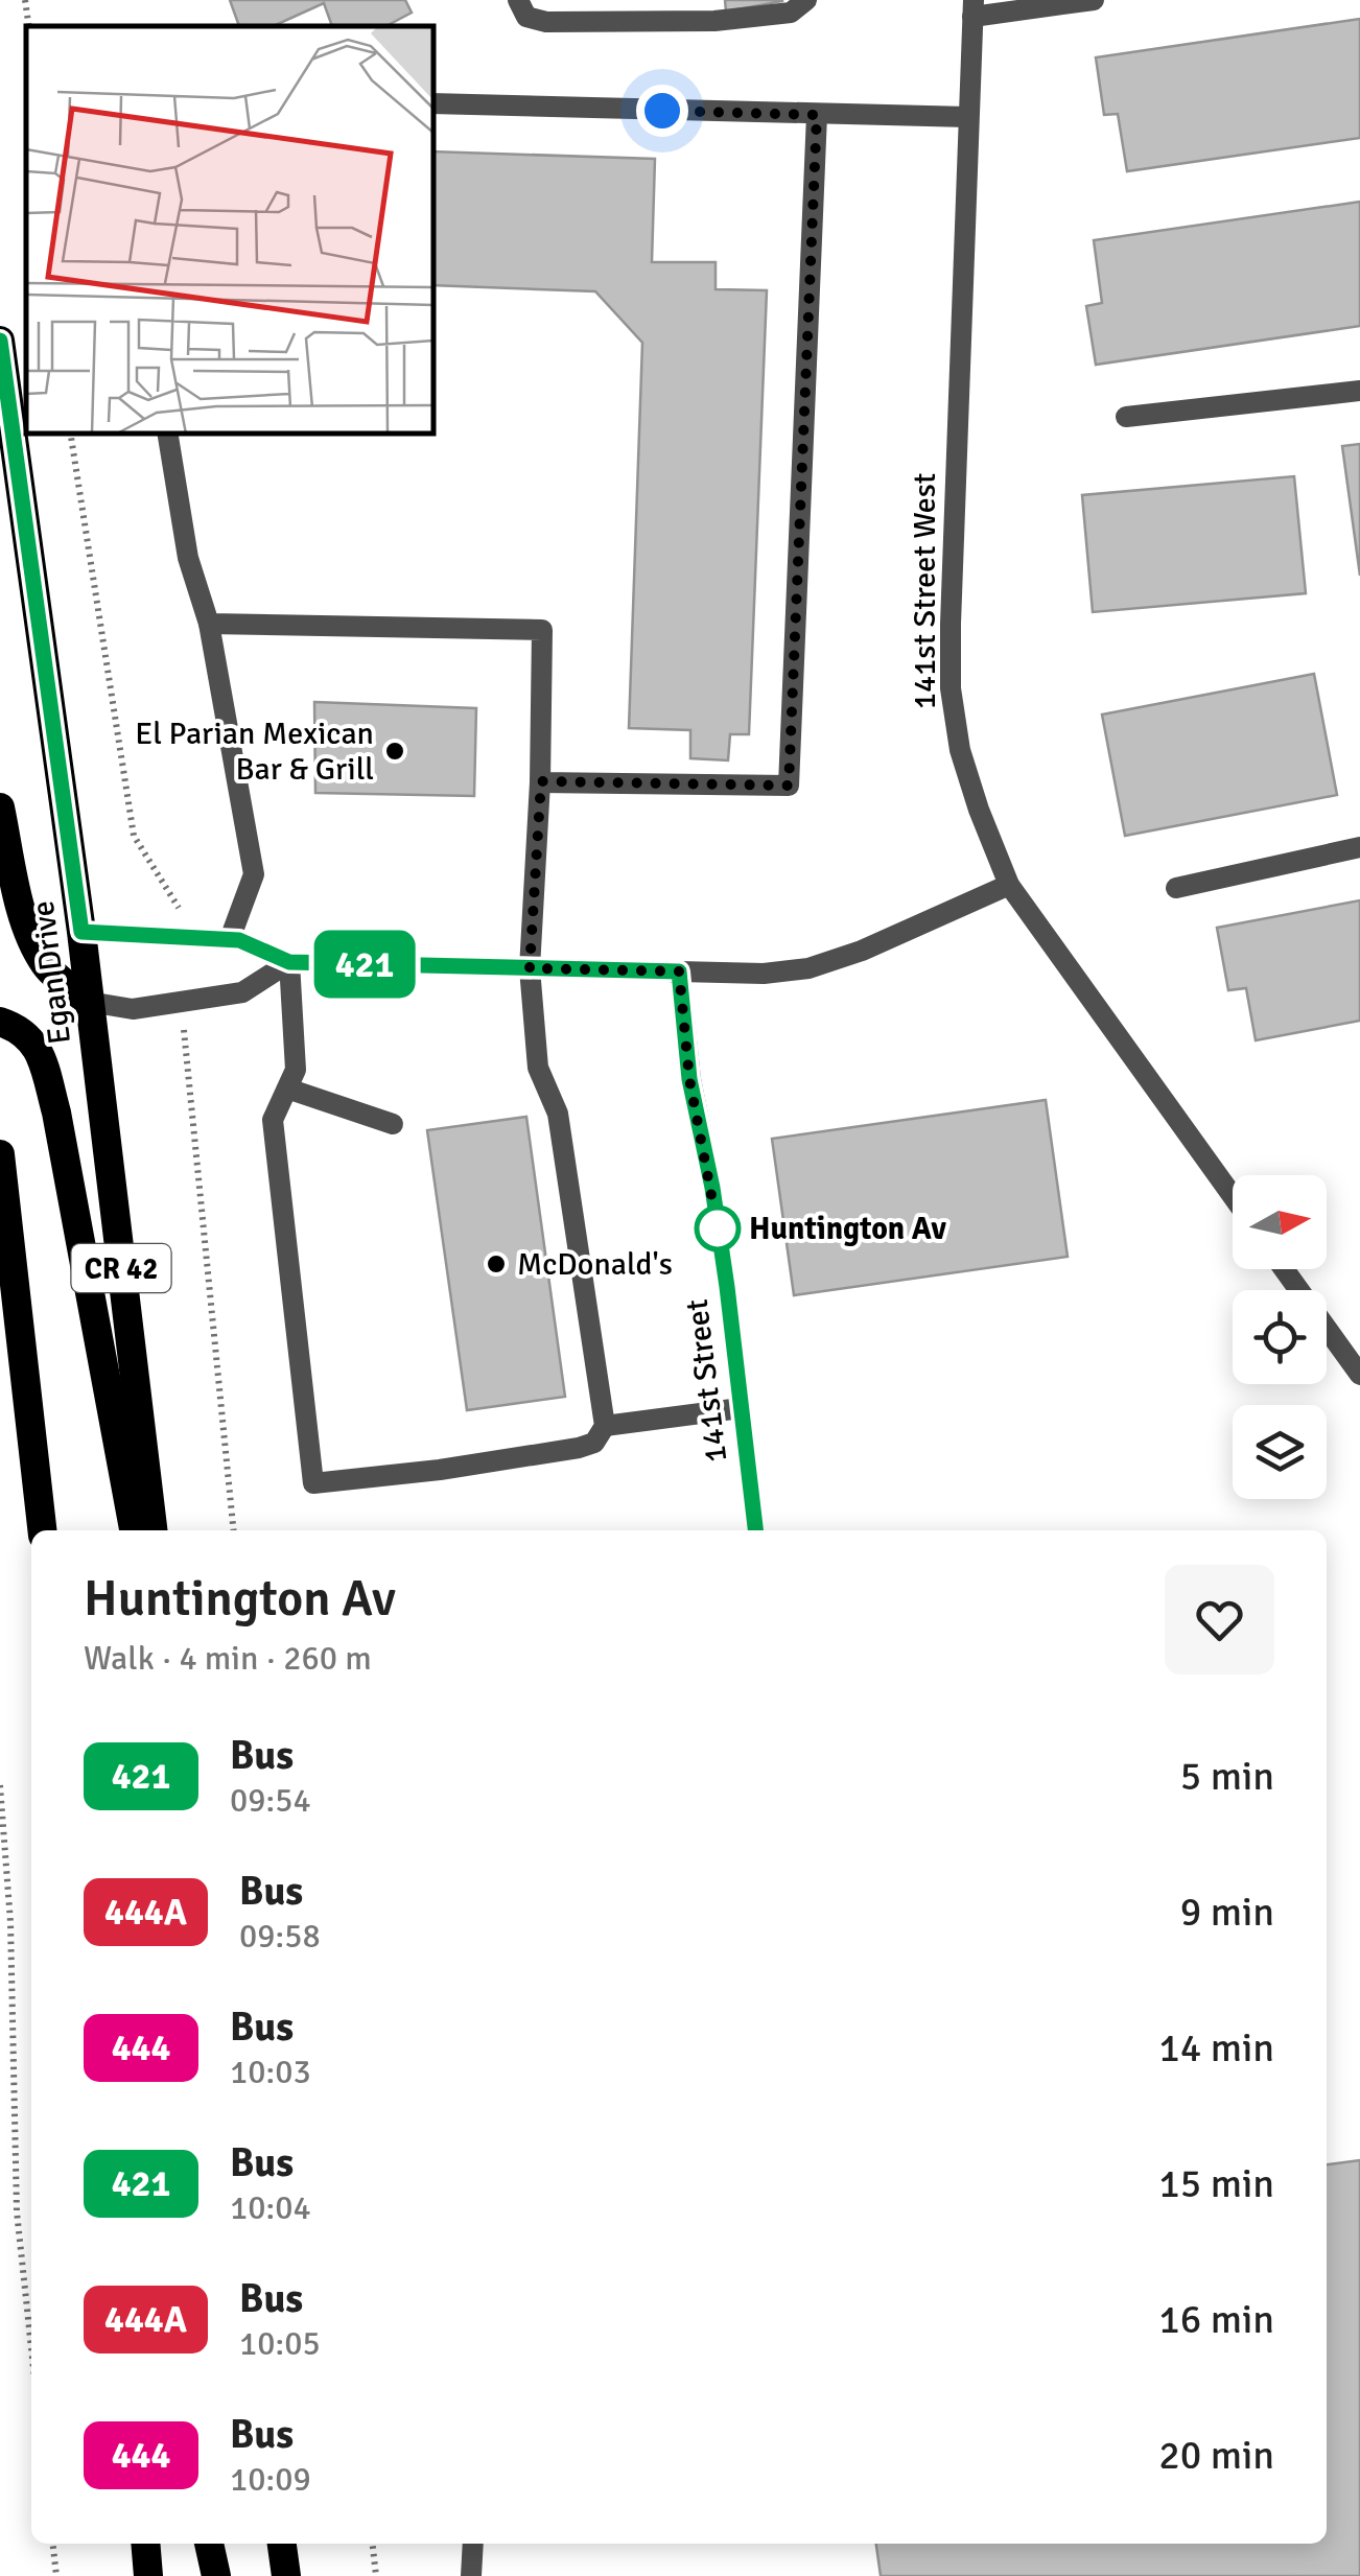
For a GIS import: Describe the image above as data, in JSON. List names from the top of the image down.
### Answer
{
  "streets": {
    "highway": ["Egan Drive", "CR 42"],
    "street": ["141st Street West", "141st Street"]
  },
  "places": ["El Parian Mexican Bar & Grill", "Huntington Av", "McDonald's"],
  "lines": ["bus line 421"],
  "north": "right",
  "page": {
    "on_map": "421",
    "heading": ["Huntington Av", "Walk · 4 min · 260 m"],
    "list": [
      {
        "mark": "421",
        "name": "Bus",
        "note": "09:54",
        "value": "5 min"
      },
      {
        "mark": "444A",
        "name": "Bus",
        "note": "09:58",
        "value": "9 min"
      },
      {
        "mark": "444",
        "name": "Bus",
        "note": "10:03",
        "value": "14 min"
      },
      {
        "mark": "421",
        "name": "Bus",
        "note": "10:04",
        "value": "15 min"
      },
      {
        "mark": "444A",
        "name": "Bus",
        "note": "10:05",
        "value": "16 min"
      },
      {
        "mark": "444",
        "name": "Bus",
        "note": "10:09",
        "value": "20 min"
      }
    ]
  }
}
